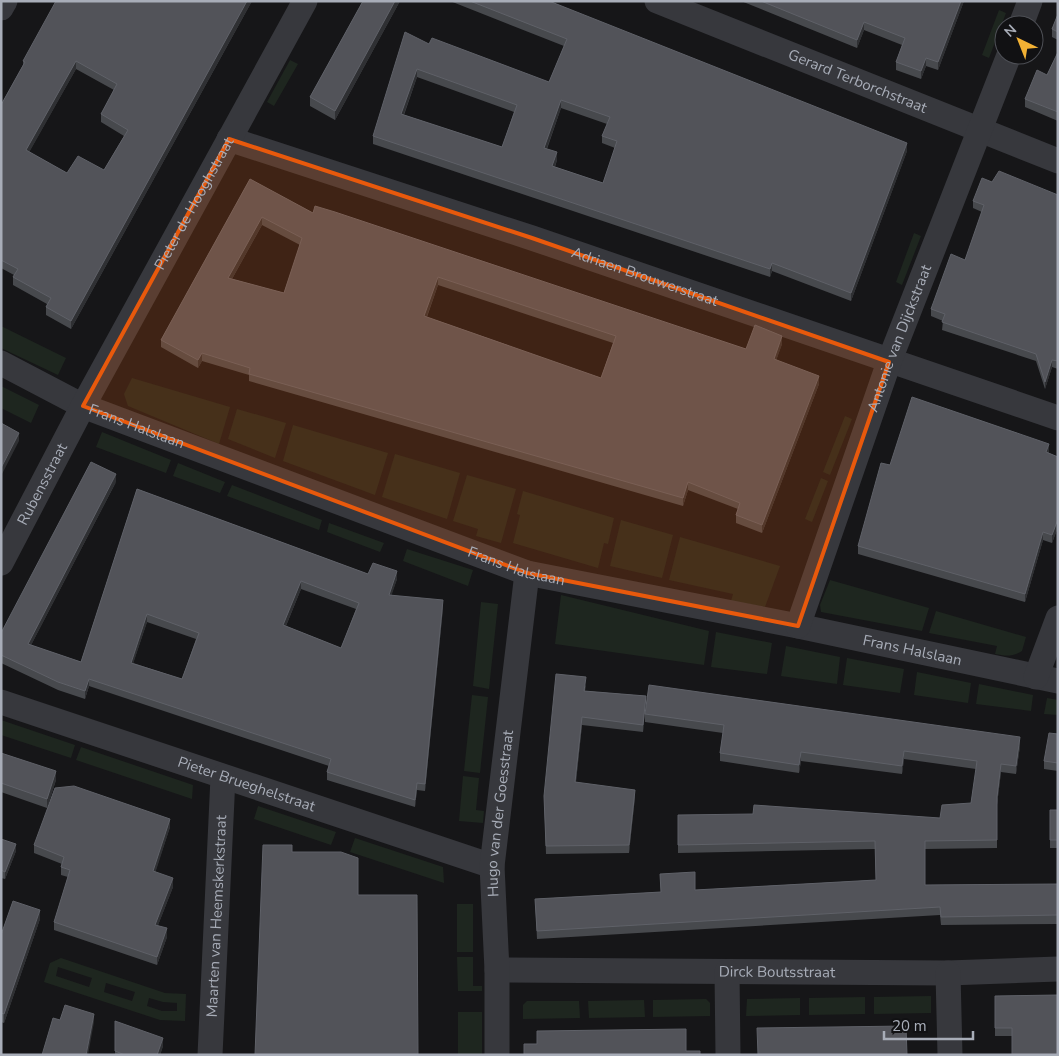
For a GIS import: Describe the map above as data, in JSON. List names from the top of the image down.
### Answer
{
  "streets": {
    "street": [
      "Gerard Terborchstraat",
      "Pieter de Hooghstraat",
      "Adriaen Brouwerstraat",
      "Antonie van Dijckstraat",
      "Frans Halslaan",
      "Rubensstraat",
      "Pieter Brueghelstraat",
      "Hugo van der Goesstraat",
      "Maarten van Heemskerkstraat",
      "Dirck Boutsstraat"
    ]
  },
  "crossings": [
    ["Gerard Terborchstraat", "Antonie van Dijckstraat"],
    ["Pieter de Hooghstraat", "Adriaen Brouwerstraat"],
    ["Pieter de Hooghstraat", "Frans Halslaan"],
    ["Pieter de Hooghstraat", "Rubensstraat"],
    ["Adriaen Brouwerstraat", "Antonie van Dijckstraat"],
    ["Antonie van Dijckstraat", "Frans Halslaan"],
    ["Frans Halslaan", "Rubensstraat"],
    ["Frans Halslaan", "Hugo van der Goesstraat"],
    ["Pieter Brueghelstraat", "Hugo van der Goesstraat"],
    ["Pieter Brueghelstraat", "Maarten van Heemskerkstraat"],
    ["Hugo van der Goesstraat", "Dirck Boutsstraat"]
  ],
  "scale_bar": "20 m",
  "north": "top left"
}
